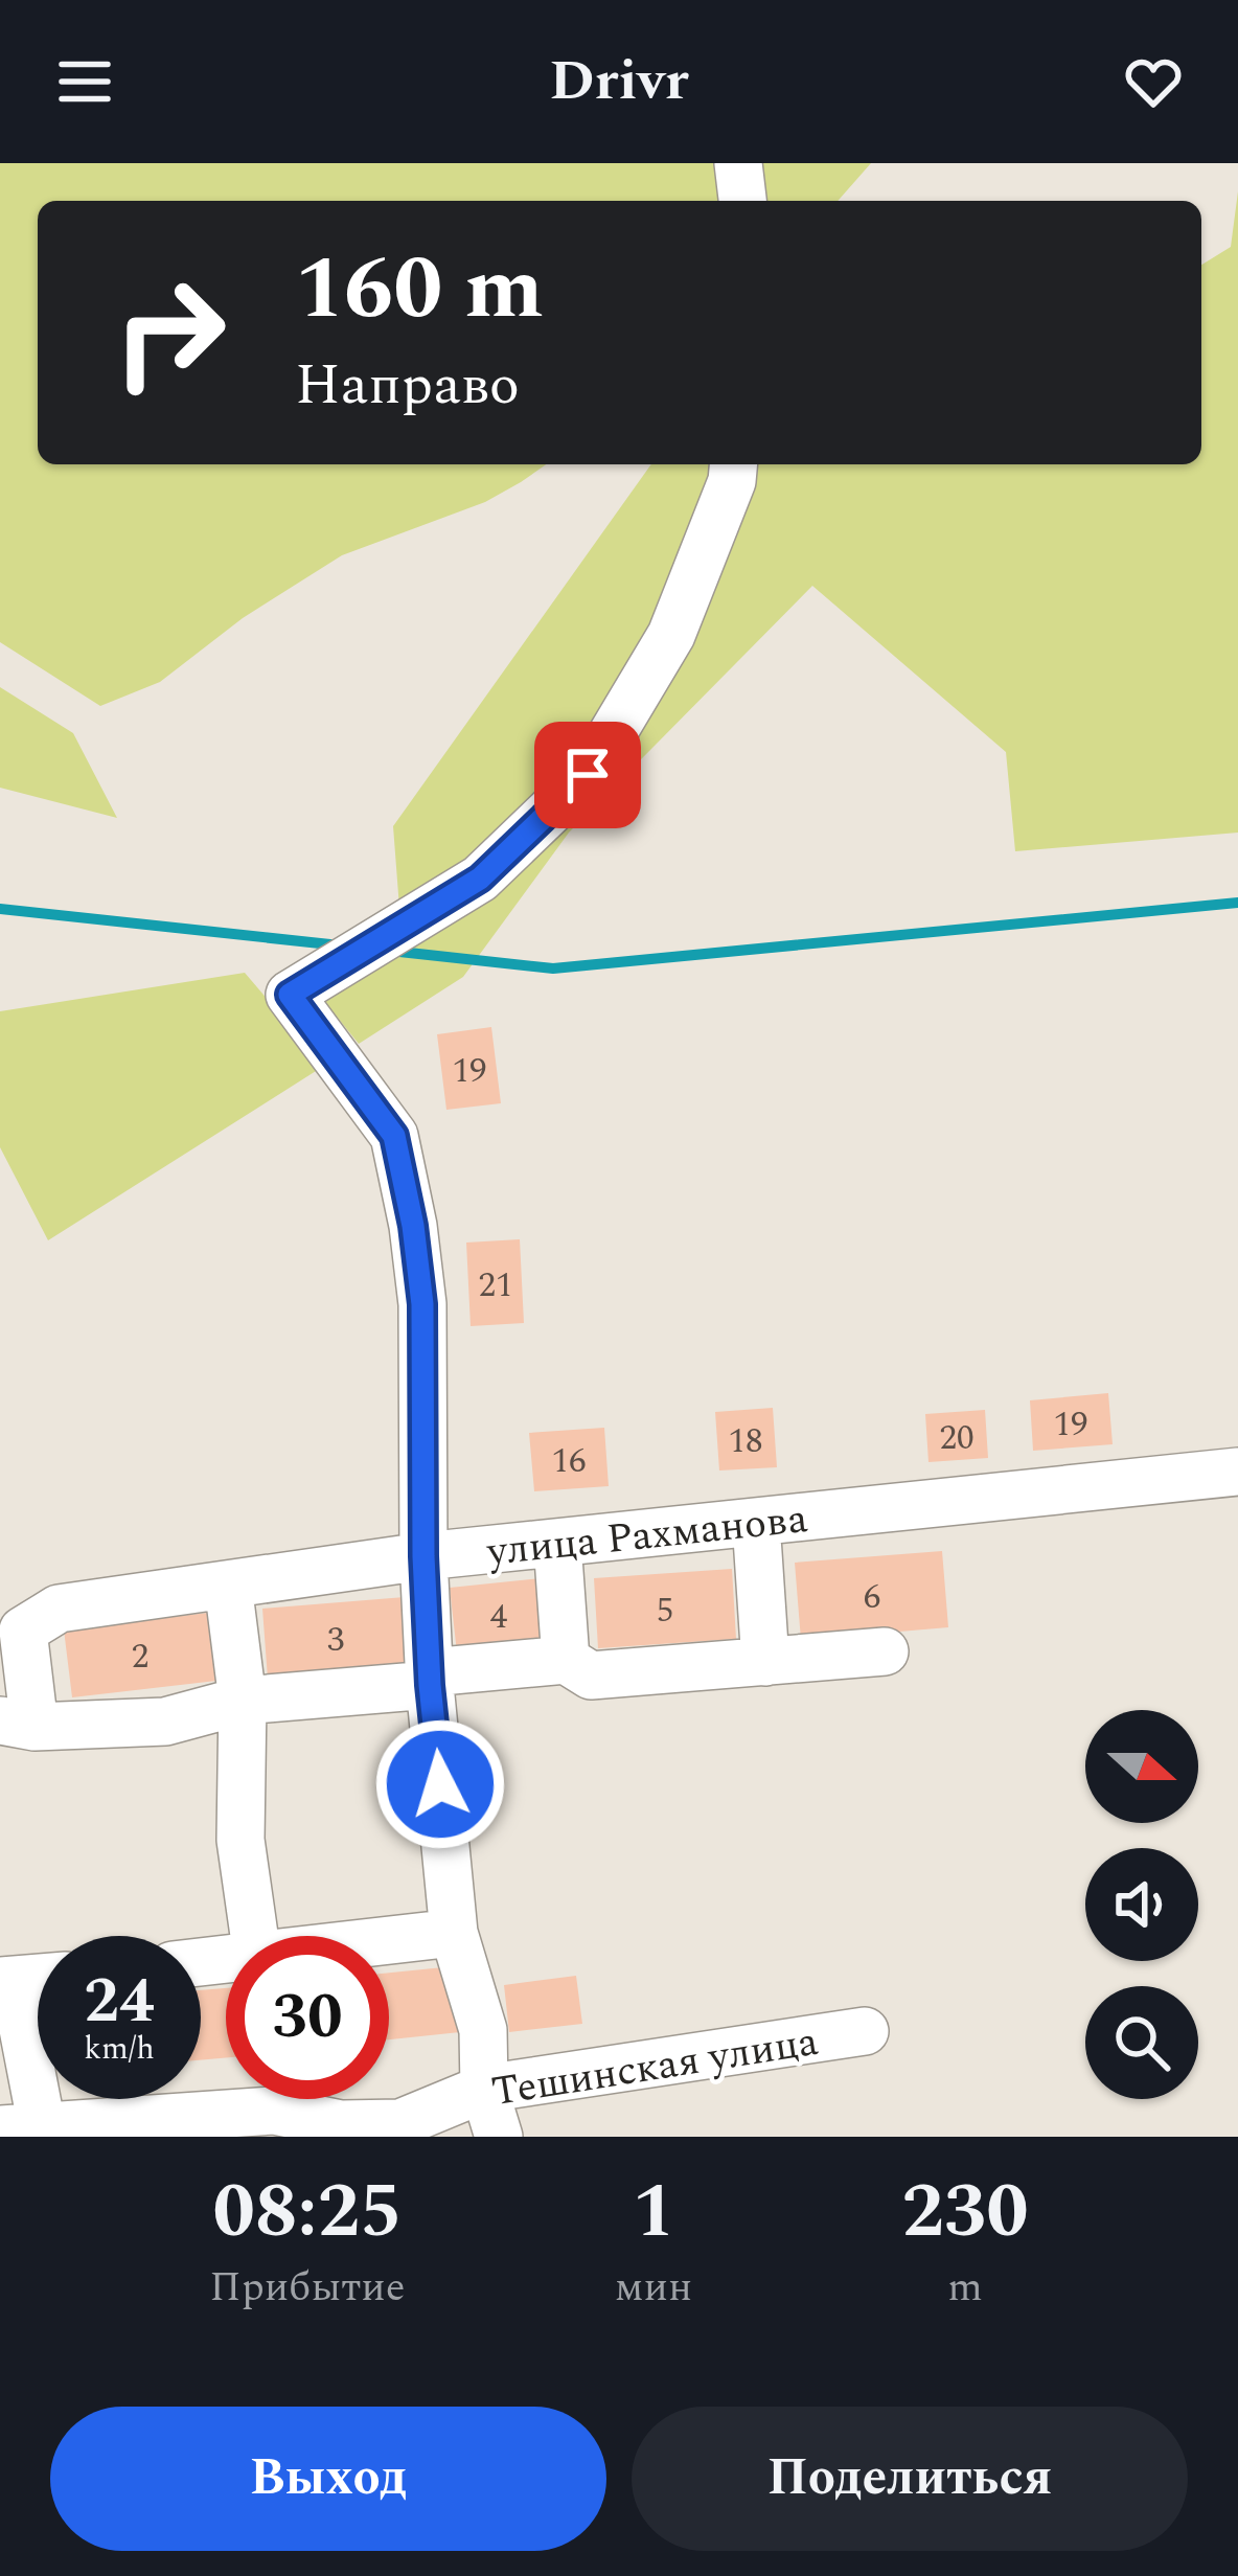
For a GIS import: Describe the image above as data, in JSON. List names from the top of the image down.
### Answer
{
  "streets": {
    "street": ["улица Рахманова", "Тешинская улица"]
  },
  "house_numbers": [
    "19",
    "21",
    "19",
    "20",
    "18",
    "16",
    "6",
    "5",
    "4",
    "3",
    "2"
  ],
  "north": "right",
  "page": {
    "header": "Drivr",
    "turn": ["160 m", "Направо"],
    "speed": "24 km/h",
    "limit": "30",
    "eta": [
      "08:25",
      "Прибытие",
      "1",
      "мин",
      "230",
      "m"
    ],
    "buttons": ["Выход", "Поделиться"]
  }
}
